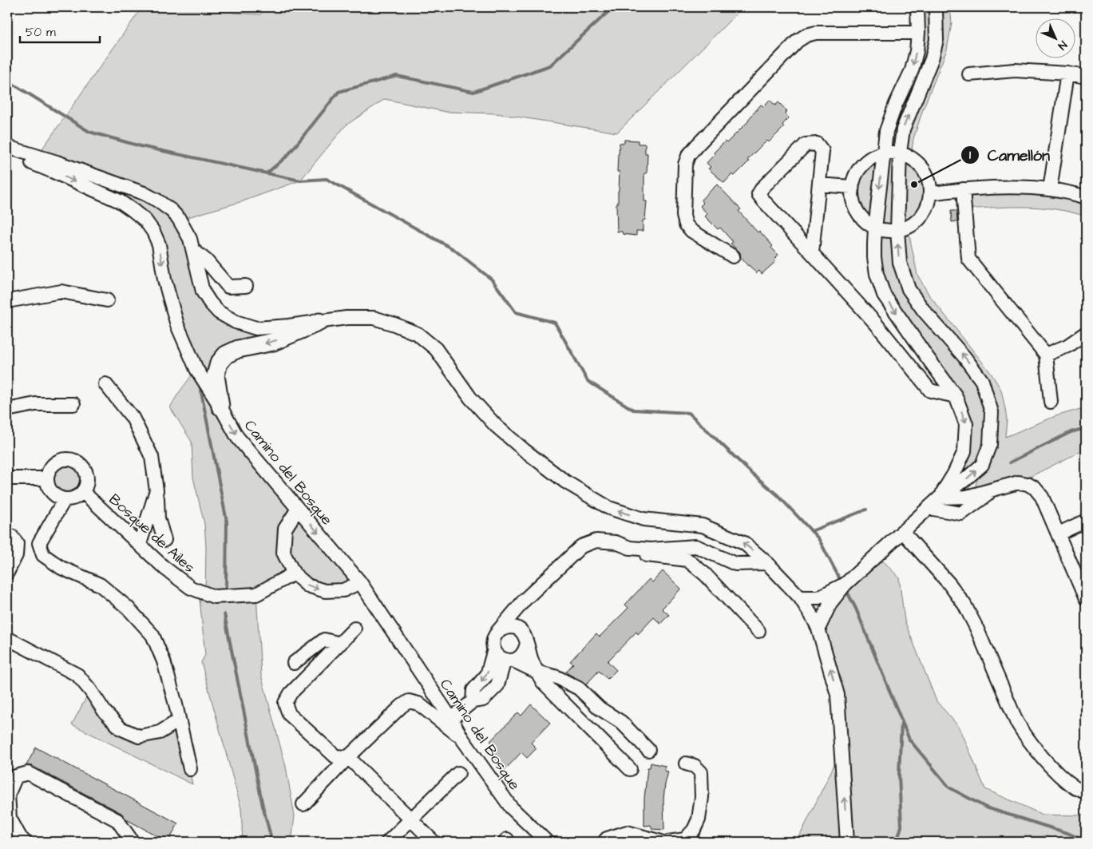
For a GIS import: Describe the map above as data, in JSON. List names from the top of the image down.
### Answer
{
  "streets": {
    "street": ["Camino del Bosque", "Bosque de Ailes"]
  },
  "one_way": ["Camino del Bosque"],
  "places": ["Camellón"],
  "scale_bar": "50 m",
  "north": "bottom right"
}
